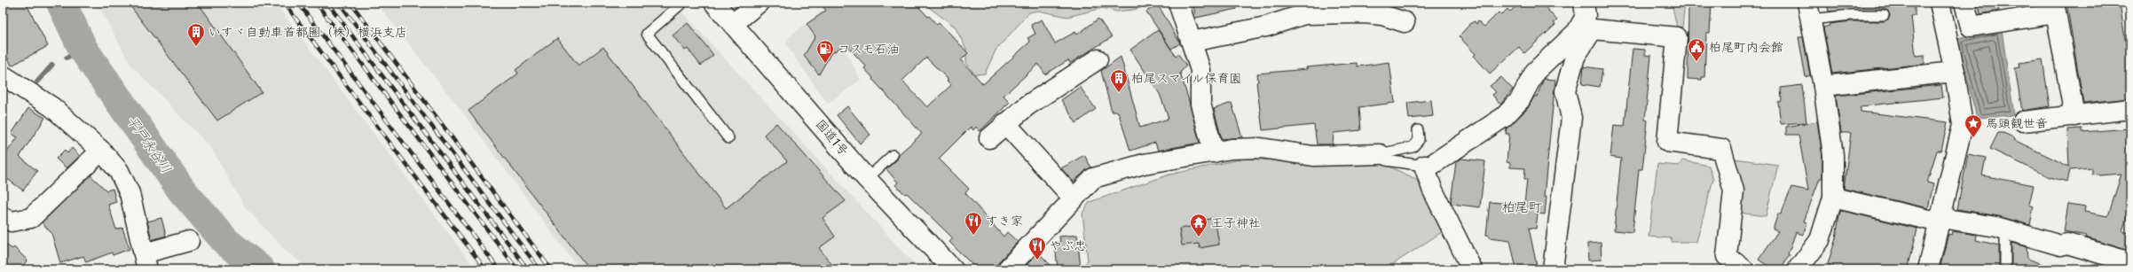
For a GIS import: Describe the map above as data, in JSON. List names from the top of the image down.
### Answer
{
  "streets": {
    "main road": ["国道1号"]
  },
  "districts": ["柏尾町"],
  "water": ["平戸永谷川"],
  "places": {
    "building": ["いすゞ自動車首都圏（株）横浜支店", "柏尾スマイル保育園"],
    "public building": ["柏尾町内会館"],
    "fuel station": ["コスモ石油"],
    "place": ["馬頭観世音"],
    "restaurant": ["すき家", "やぶ忠"],
    "temple": ["王子神社"]
  }
}
